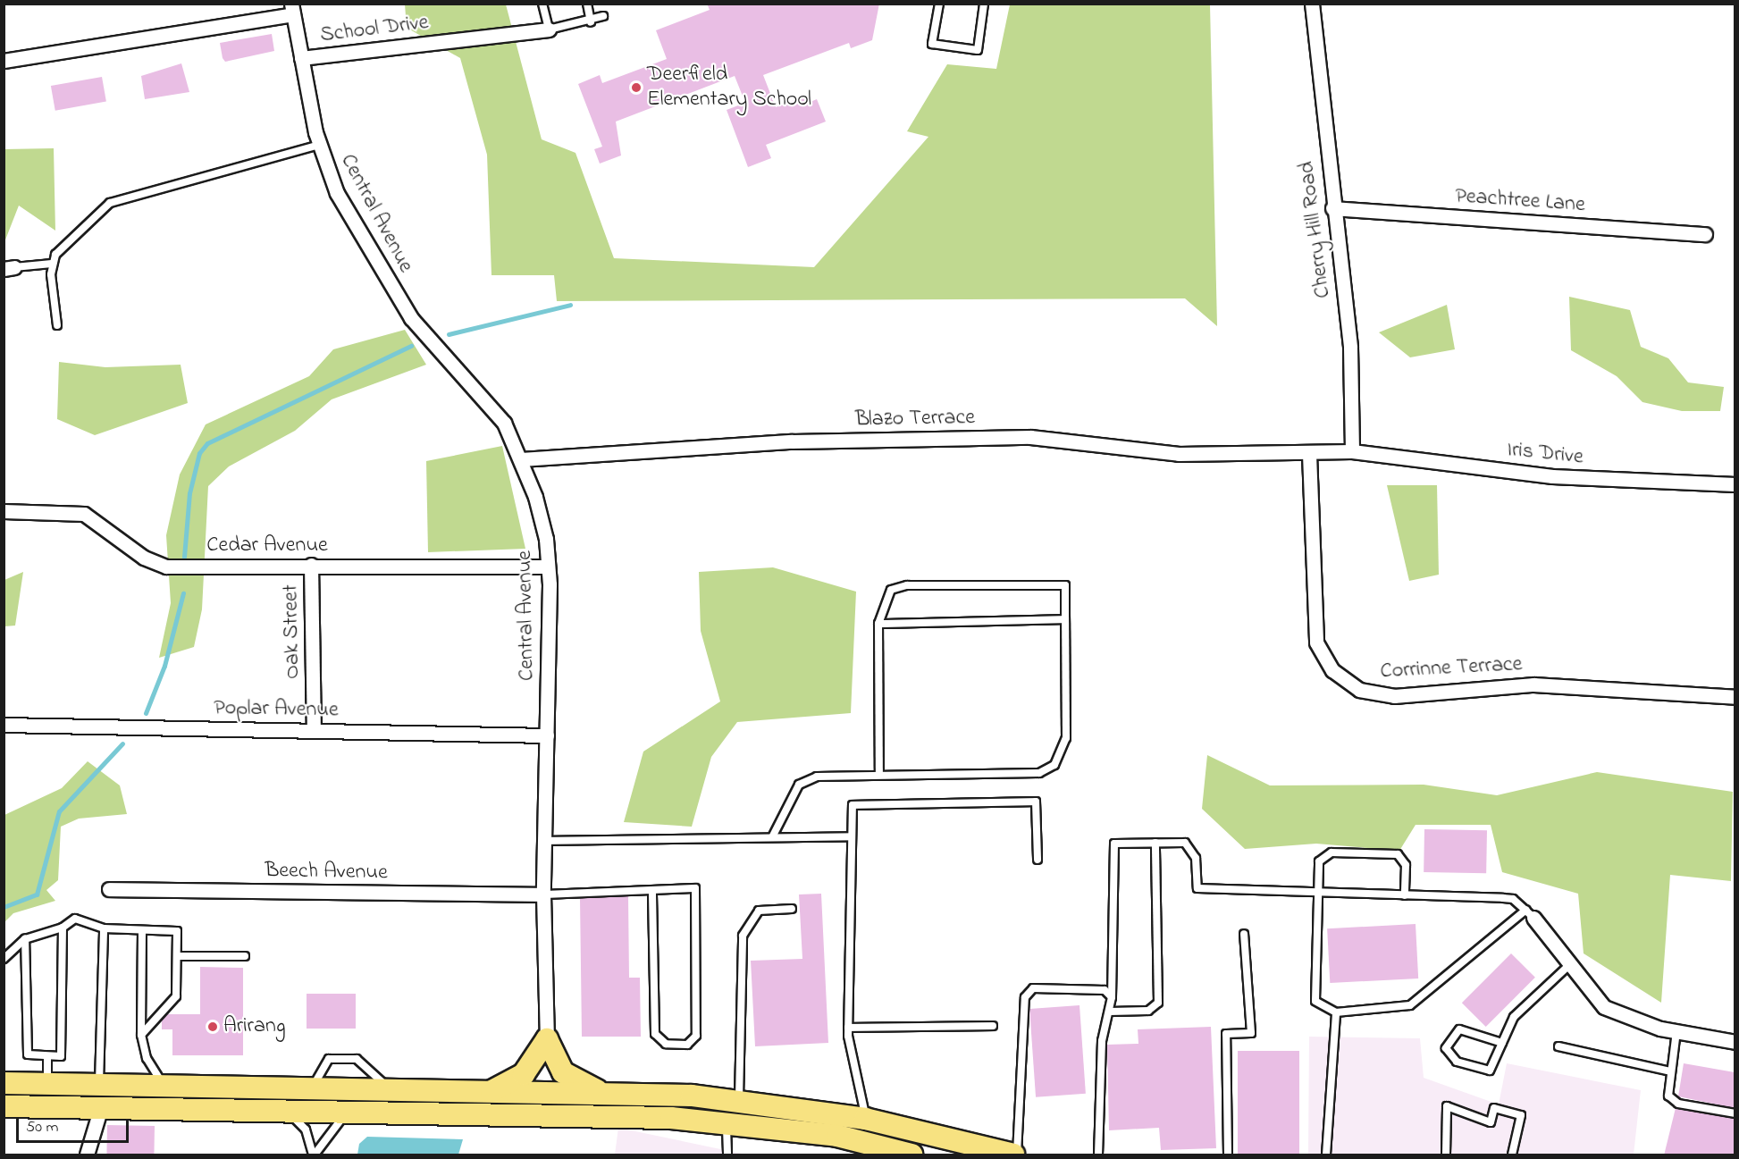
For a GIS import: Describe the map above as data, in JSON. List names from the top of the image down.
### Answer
{
  "streets": {
    "street": [
      "School Drive",
      "Peachtree Lane",
      "Central Avenue",
      "Cherry Hill Road",
      "Blazo Terrace",
      "Iris Drive",
      "Cedar Avenue",
      "Oak Street",
      "Corrinne Terrace",
      "Poplar Avenue",
      "Beech Avenue"
    ]
  },
  "crossings": [
    ["School Drive", "Central Avenue"],
    ["Peachtree Lane", "Cherry Hill Road"],
    ["Central Avenue", "Blazo Terrace"],
    ["Central Avenue", "Cedar Avenue"],
    ["Central Avenue", "Poplar Avenue"],
    ["Central Avenue", "Beech Avenue"],
    ["Cherry Hill Road", "Iris Drive"],
    ["Blazo Terrace", "Iris Drive"],
    ["Blazo Terrace", "Corrinne Terrace"],
    ["Iris Drive", "Corrinne Terrace"],
    ["Cedar Avenue", "Oak Street"],
    ["Oak Street", "Poplar Avenue"]
  ],
  "places": ["Deerfield Elementary School", "Arirang"],
  "scale_bar": "50 m"
}
